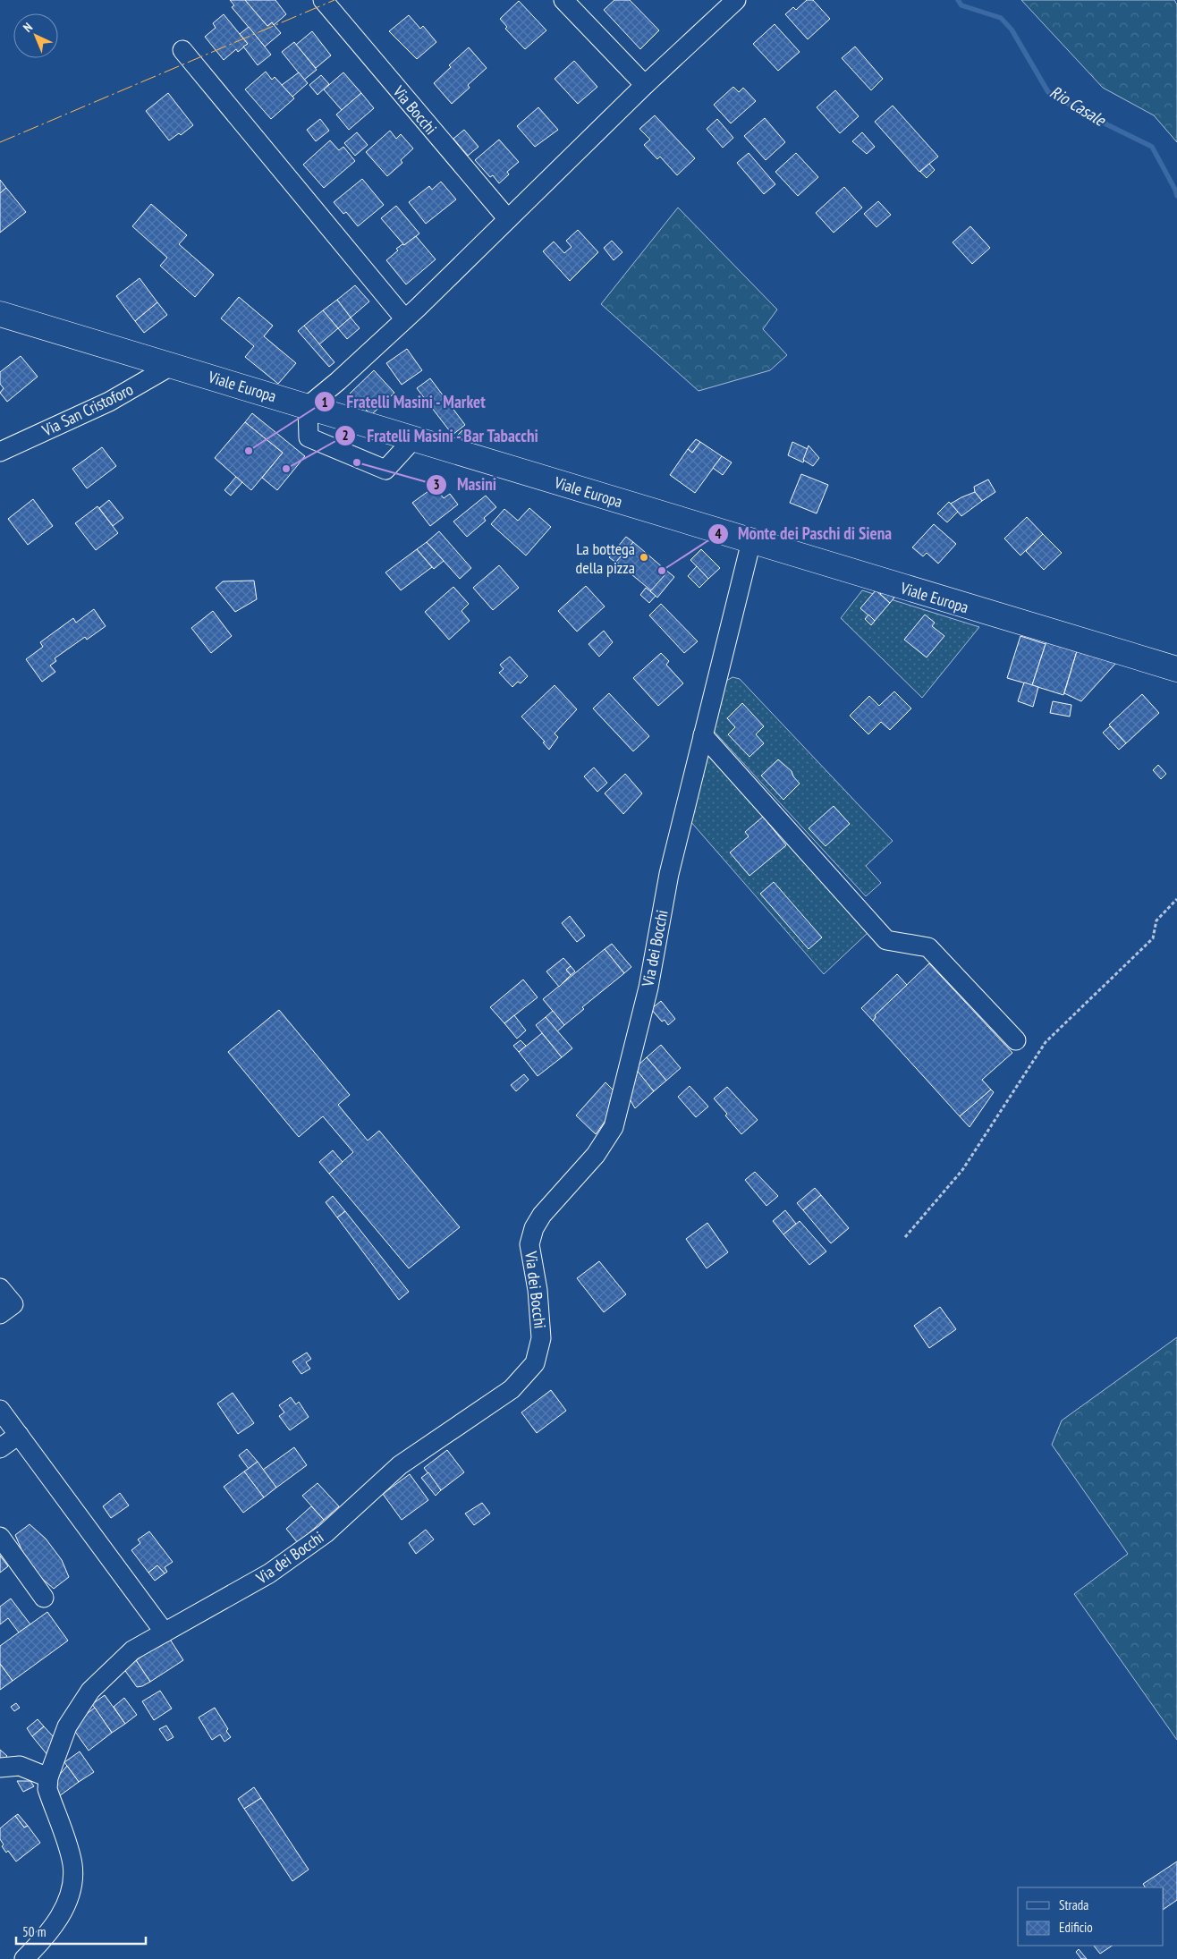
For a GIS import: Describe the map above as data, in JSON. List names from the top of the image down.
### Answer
{
  "streets": {
    "main road": ["Viale Europa"],
    "street": ["Via Bocchi", "Via San Cristoforo", "Via dei Bocchi"]
  },
  "crossings": [
    ["Viale Europa", "Via San Cristoforo"],
    ["Viale Europa", "Via dei Bocchi"]
  ],
  "water": ["Rio Casale"],
  "places": [
    "Fratelli Masini - Market",
    "Masini",
    "Fratelli Masini - Bar Tabacchi",
    "La bottega della pizza",
    "Monte dei Paschi di Siena"
  ],
  "legend": ["Strada", "Edificio"],
  "scale_bar": "50 m",
  "north": "top left"
}
